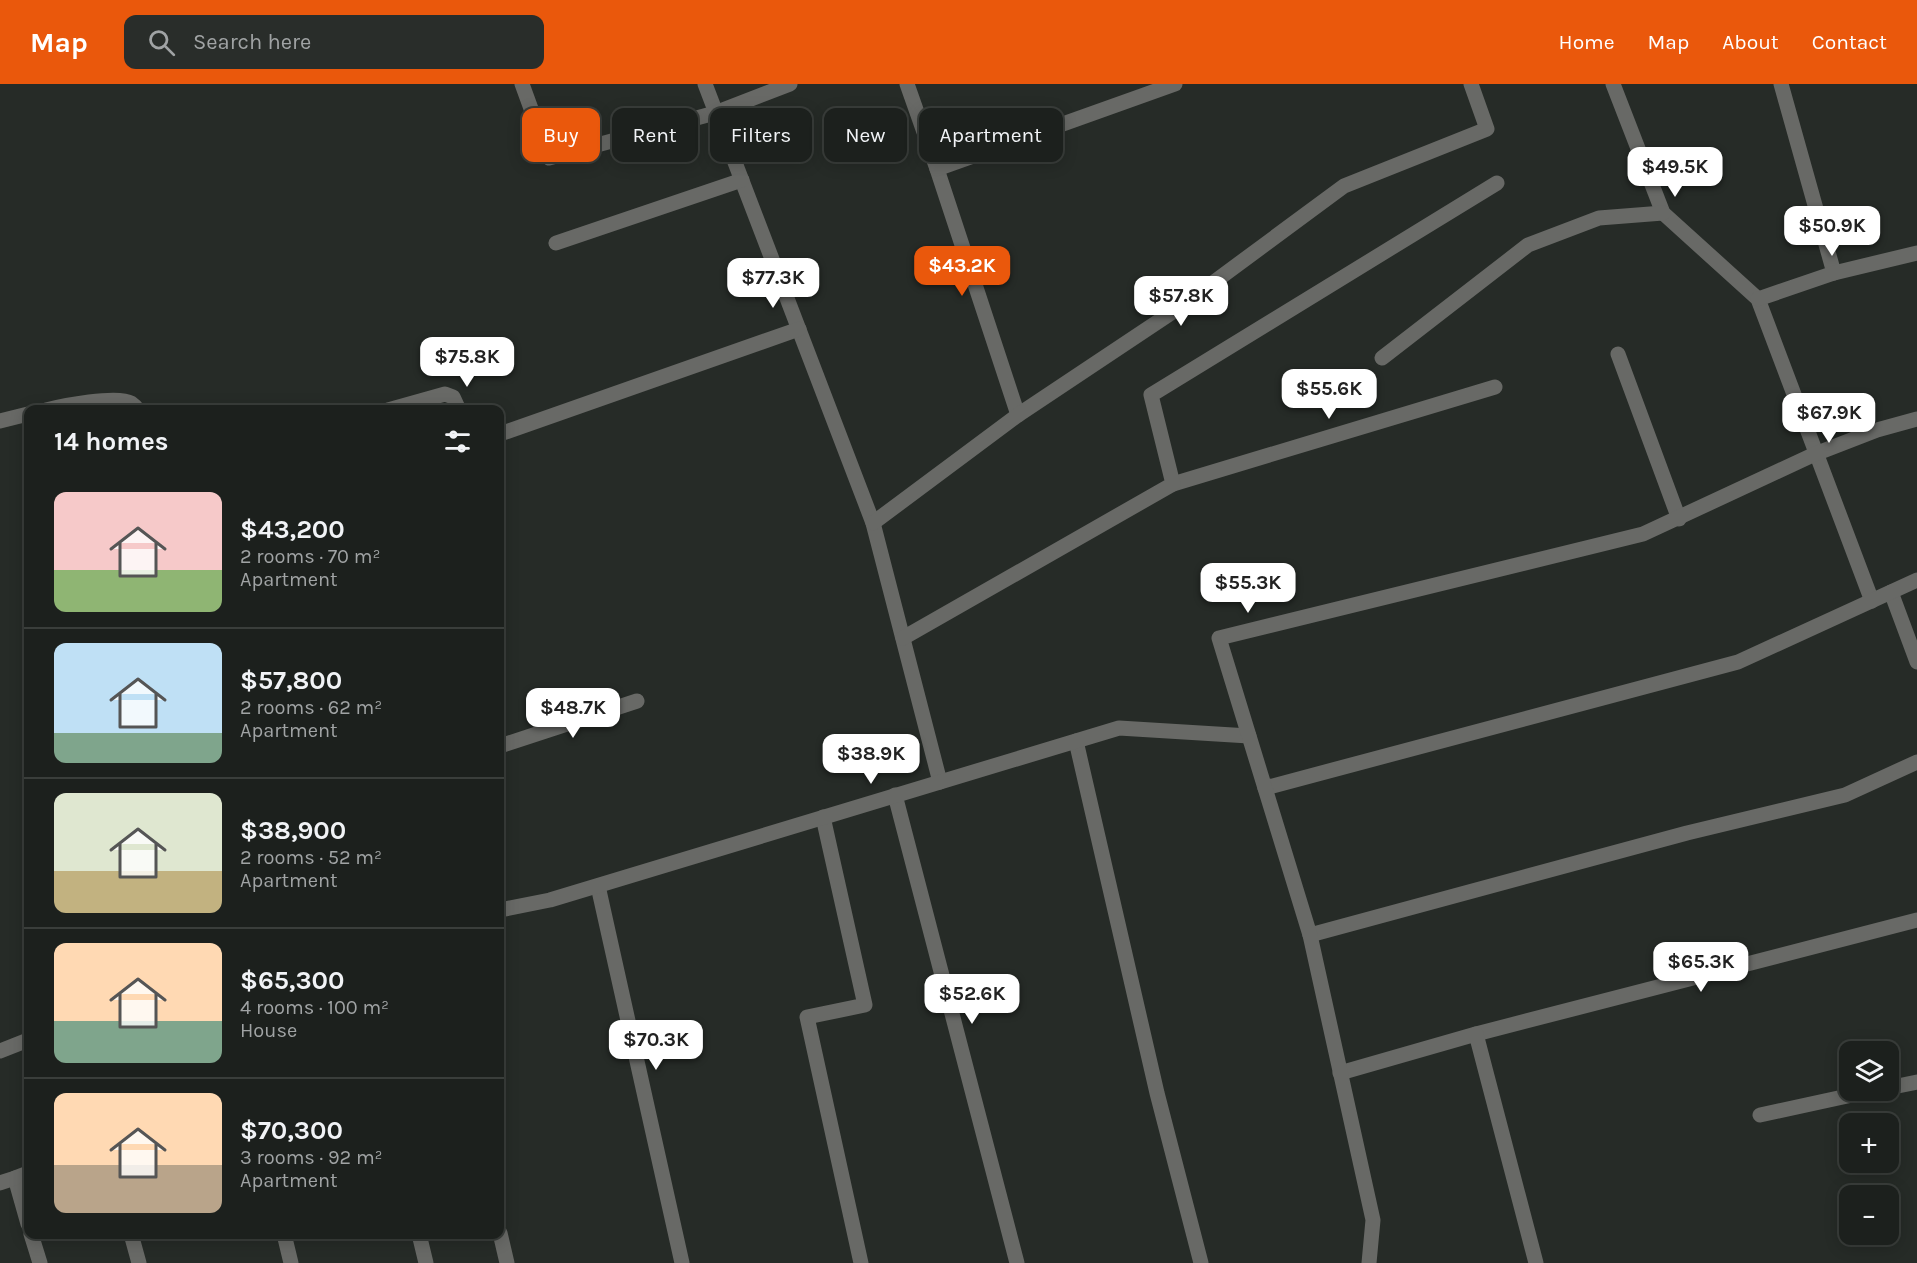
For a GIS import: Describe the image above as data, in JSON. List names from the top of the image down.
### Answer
{
  "page": {
    "header": "Map",
    "search": "Search here",
    "nav": [
      "Home",
      "Map",
      "About",
      "Contact"
    ],
    "chip": [
      "Buy",
      "Rent",
      "Filters",
      "New",
      "Apartment"
    ],
    "price": [
      "$49.5K",
      "$50.9K",
      "$43.2K",
      "$77.3K",
      "$57.8K",
      "$75.8K",
      "$55.6K",
      "$67.9K",
      "$55.3K",
      "$48.7K",
      "$38.9K",
      "$65.3K",
      "$52.6K",
      "$70.3K"
    ],
    "heading": "14 homes",
    "list": [
      {
        "name": "$43,200",
        "note": "2 rooms · 70 m² · Apartment"
      },
      {
        "name": "$57,800",
        "note": "2 rooms · 62 m² · Apartment"
      },
      {
        "name": "$38,900",
        "note": "2 rooms · 52 m² · Apartment"
      },
      {
        "name": "$65,300",
        "note": "4 rooms · 100 m² · House"
      },
      {
        "name": "$70,300",
        "note": "3 rooms · 92 m² · Apartment"
      }
    ],
    "map_buttons": ["+", "−"]
  }
}
